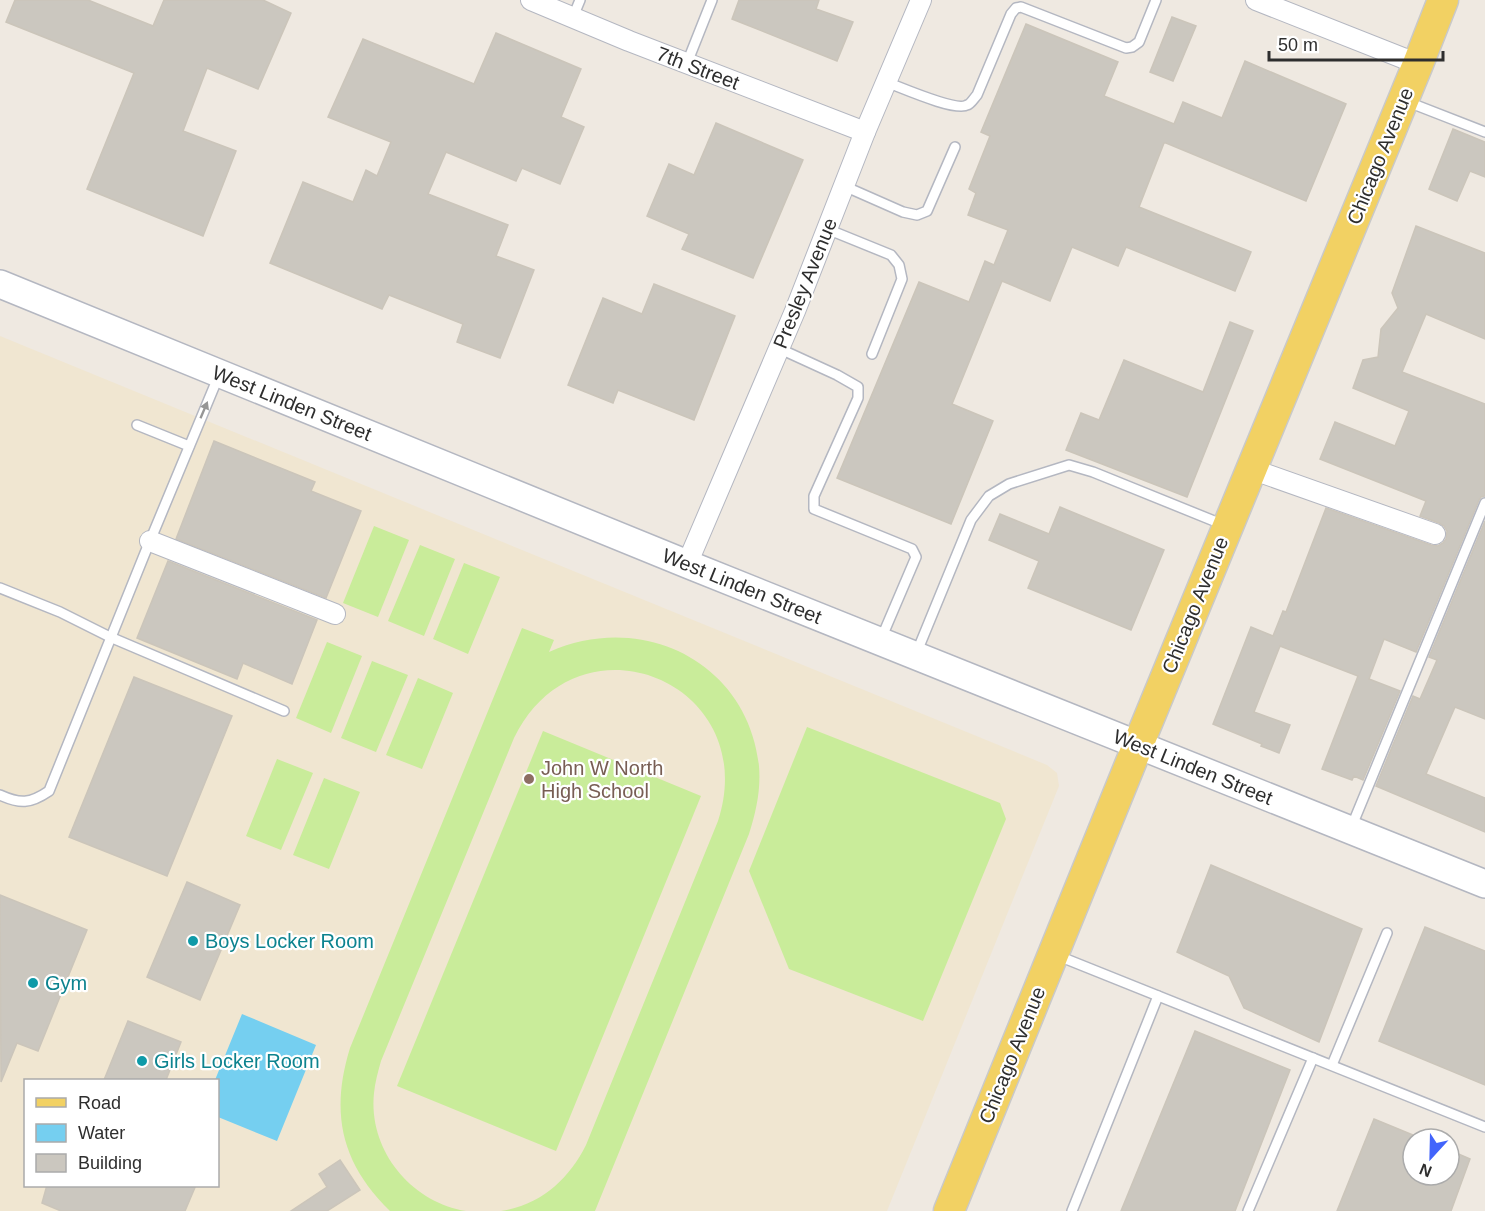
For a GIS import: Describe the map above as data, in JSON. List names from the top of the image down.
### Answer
{
  "streets": {
    "main road": ["Chicago Avenue", "West Linden Street"],
    "street": ["7th Street", "Presley Avenue"]
  },
  "crossings": [
    ["7th Street", "Presley Avenue"],
    ["Chicago Avenue", "West Linden Street"],
    ["Presley Avenue", "West Linden Street"]
  ],
  "places": [
    "John W North High School",
    "Boys Locker Room",
    "Gym",
    "Girls Locker Room"
  ],
  "legend": ["Road", "Water", "Building"],
  "scale_bar": "50 m",
  "north": "bottom"
}
